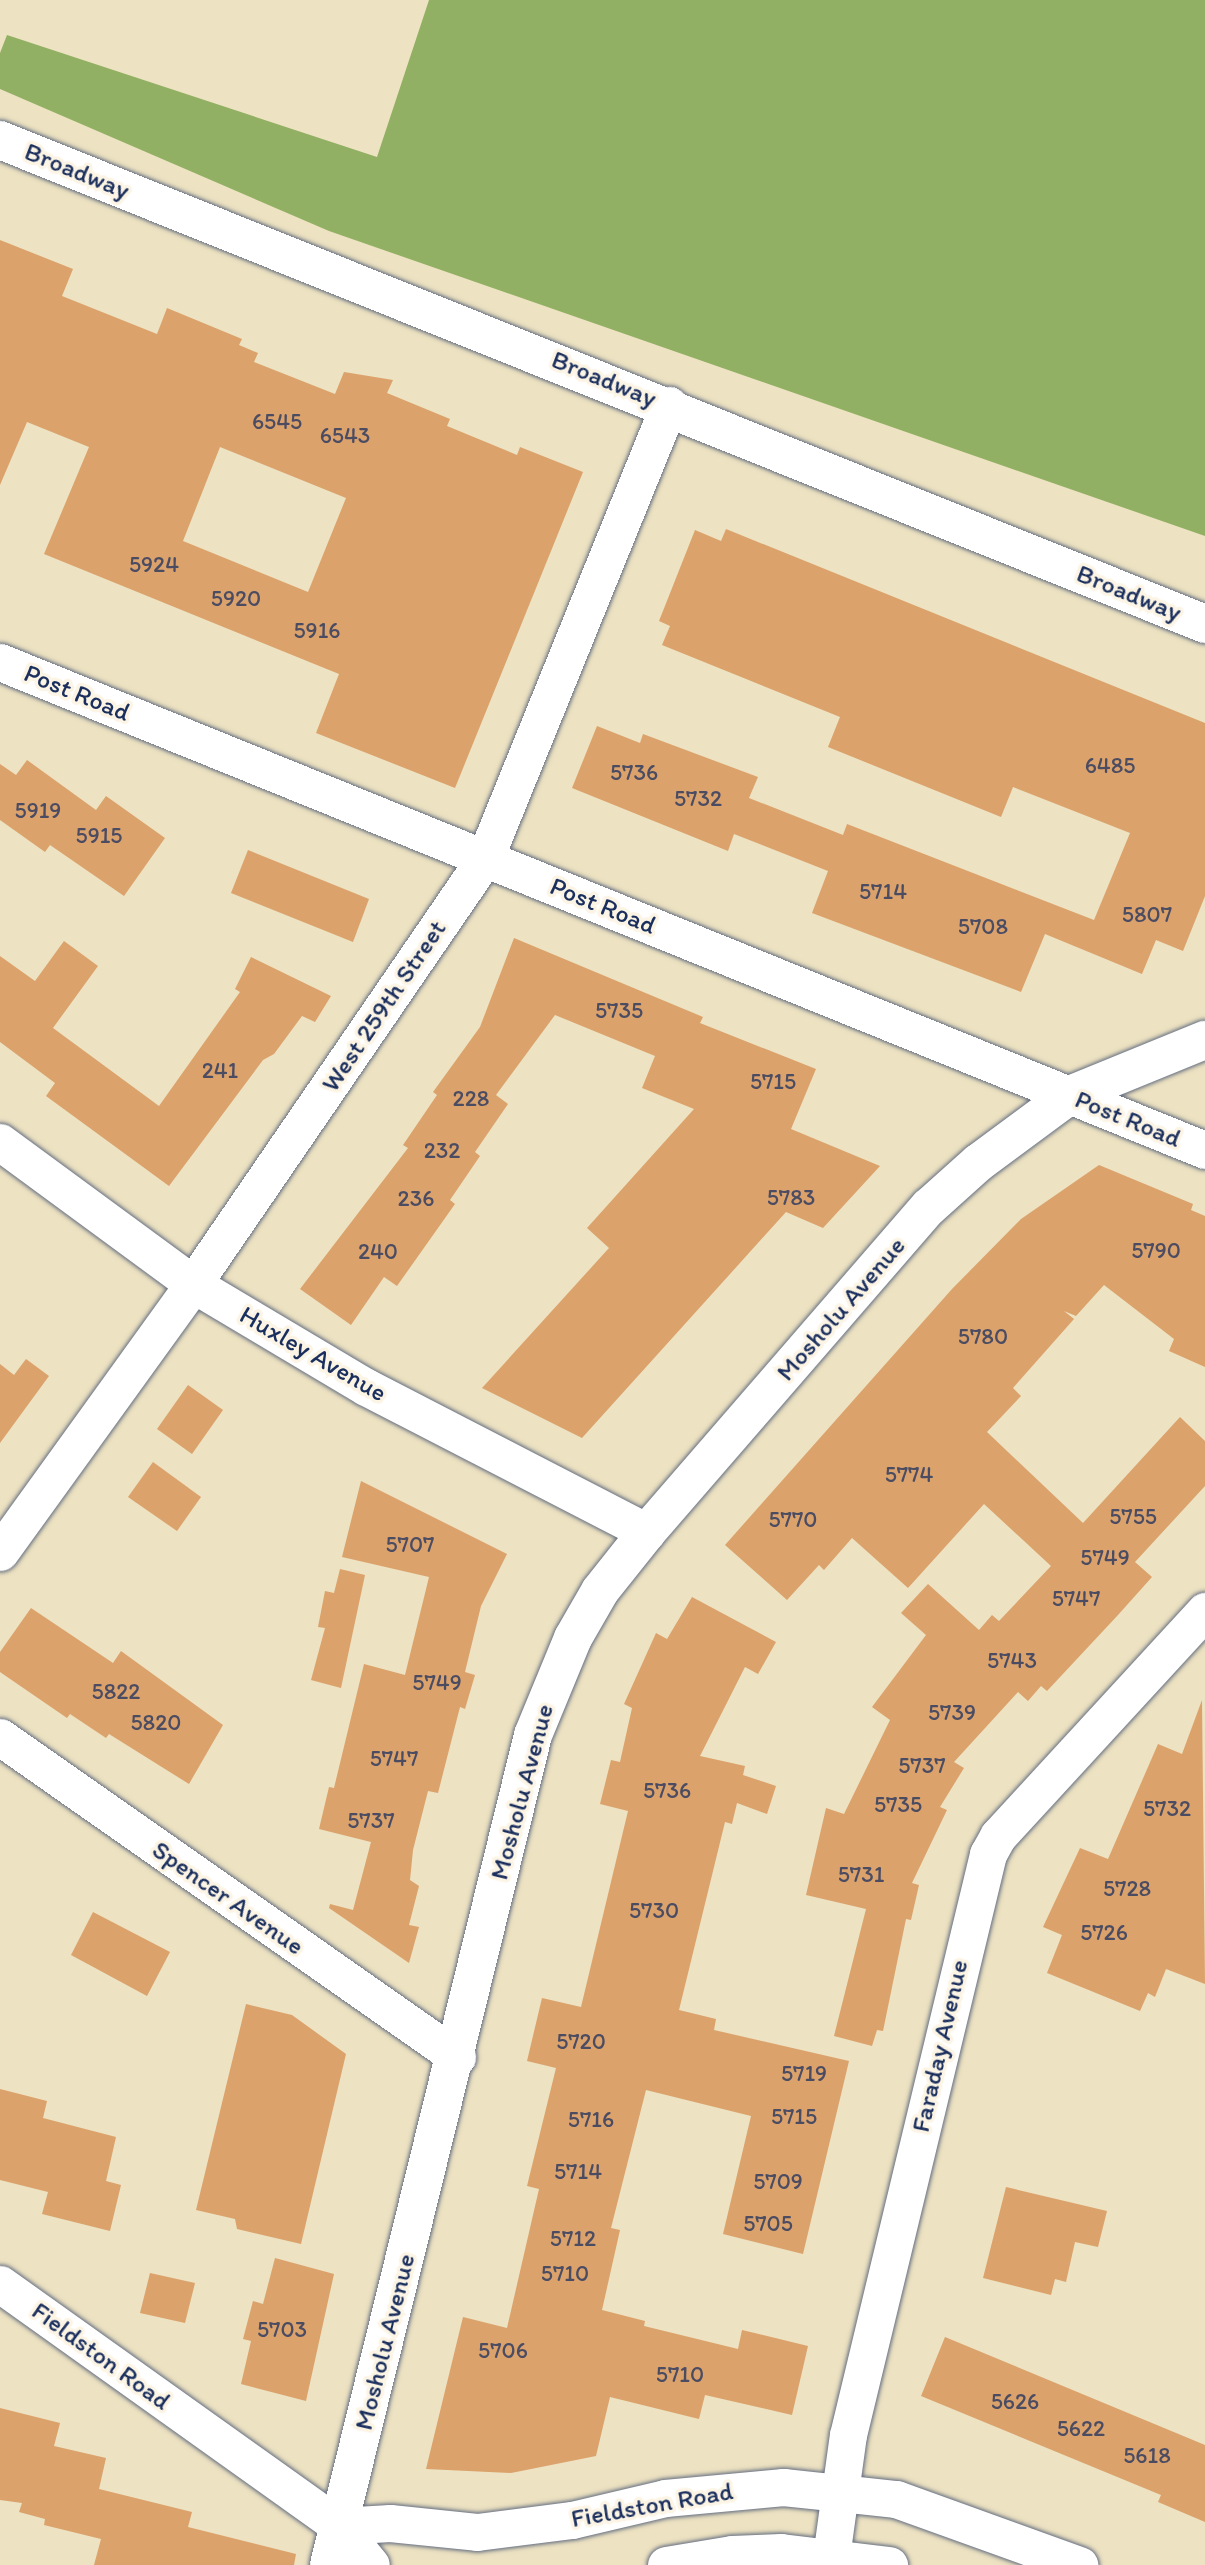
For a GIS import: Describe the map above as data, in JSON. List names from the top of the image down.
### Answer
{
  "streets": {
    "street": [
      "Broadway",
      "Post Road",
      "West 259th Street",
      "Mosholu Avenue",
      "Huxley Avenue",
      "Spencer Avenue",
      "Faraday Avenue",
      "Fieldston Road"
    ]
  },
  "crossings": [
    ["Broadway", "West 259th Street"],
    ["Post Road", "West 259th Street"],
    ["Post Road", "Mosholu Avenue"],
    ["West 259th Street", "Huxley Avenue"],
    ["Mosholu Avenue", "Huxley Avenue"],
    ["Mosholu Avenue", "Spencer Avenue"],
    ["Mosholu Avenue", "Fieldston Road"],
    ["Faraday Avenue", "Fieldston Road"]
  ],
  "house_numbers": [
    "6545",
    "6543",
    "5924",
    "5920",
    "5916",
    "6485",
    "5736",
    "5732",
    "5919",
    "5915",
    "5714",
    "5807",
    "5708",
    "5735",
    "241",
    "5715",
    "228",
    "232",
    "5783",
    "236",
    "5790",
    "240",
    "5780",
    "5774",
    "5755",
    "5770",
    "5707",
    "5749",
    "5747",
    "5743",
    "5749",
    "5822",
    "5739",
    "5820",
    "5747",
    "5737",
    "5736",
    "5735",
    "5732",
    "5737",
    "5731",
    "5728",
    "5730",
    "5726",
    "5720",
    "5719",
    "5715",
    "5716",
    "5714",
    "5709",
    "5705",
    "5712",
    "5710",
    "5703",
    "5706",
    "5710",
    "5626",
    "5622",
    "5618"
  ]
}
